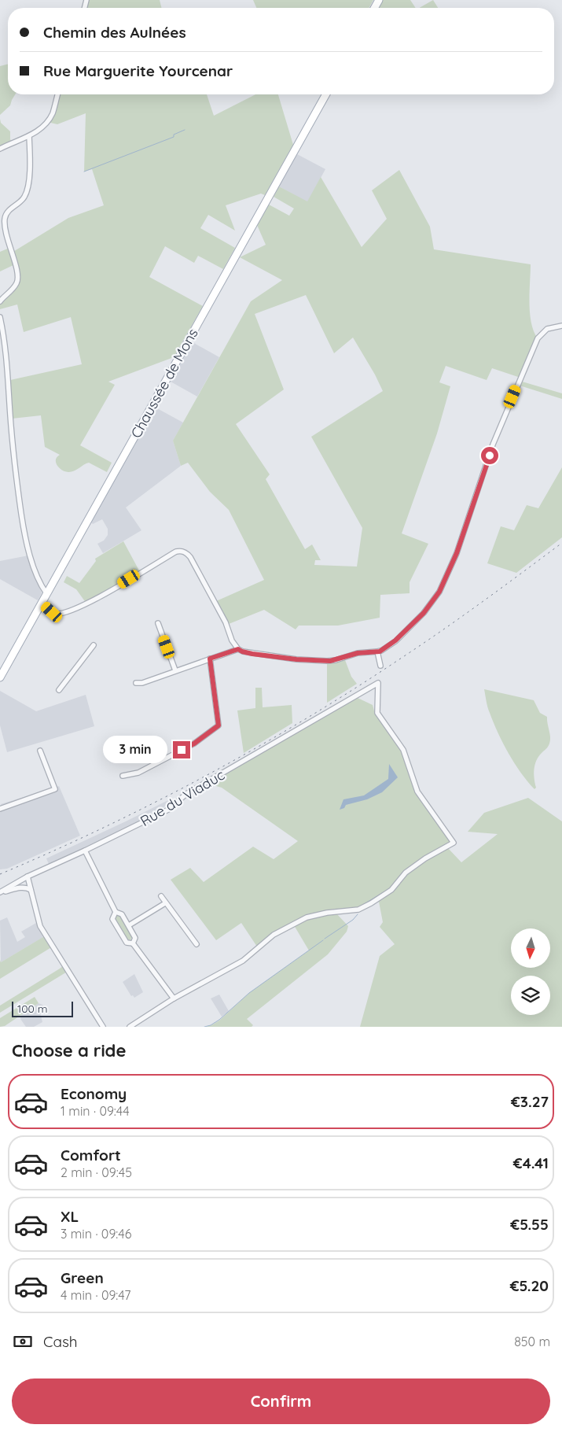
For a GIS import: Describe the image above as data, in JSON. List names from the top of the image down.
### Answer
{
  "streets": {
    "main road": ["Chaussée de Mons"],
    "street": ["Rue du Viaduc"]
  },
  "scale_bar": "100 m",
  "north": "bottom",
  "page": {
    "banner": ["Chemin des Aulnées", "Rue Marguerite Yourcenar"],
    "bubble": "3 min",
    "scale": "100 m",
    "heading": "Choose a ride",
    "list": [
      {
        "name": "Economy",
        "note": "1 min · 09:44",
        "value": "€3.27"
      },
      {
        "name": "Comfort",
        "note": "2 min · 09:45",
        "value": "€4.41"
      },
      {
        "name": "XL",
        "note": "3 min · 09:46",
        "value": "€5.55"
      },
      {
        "name": "Green",
        "note": "4 min · 09:47",
        "value": "€5.20"
      }
    ],
    "pay": ["Cash", "850 m"],
    "buttons": "Confirm"
  }
}
